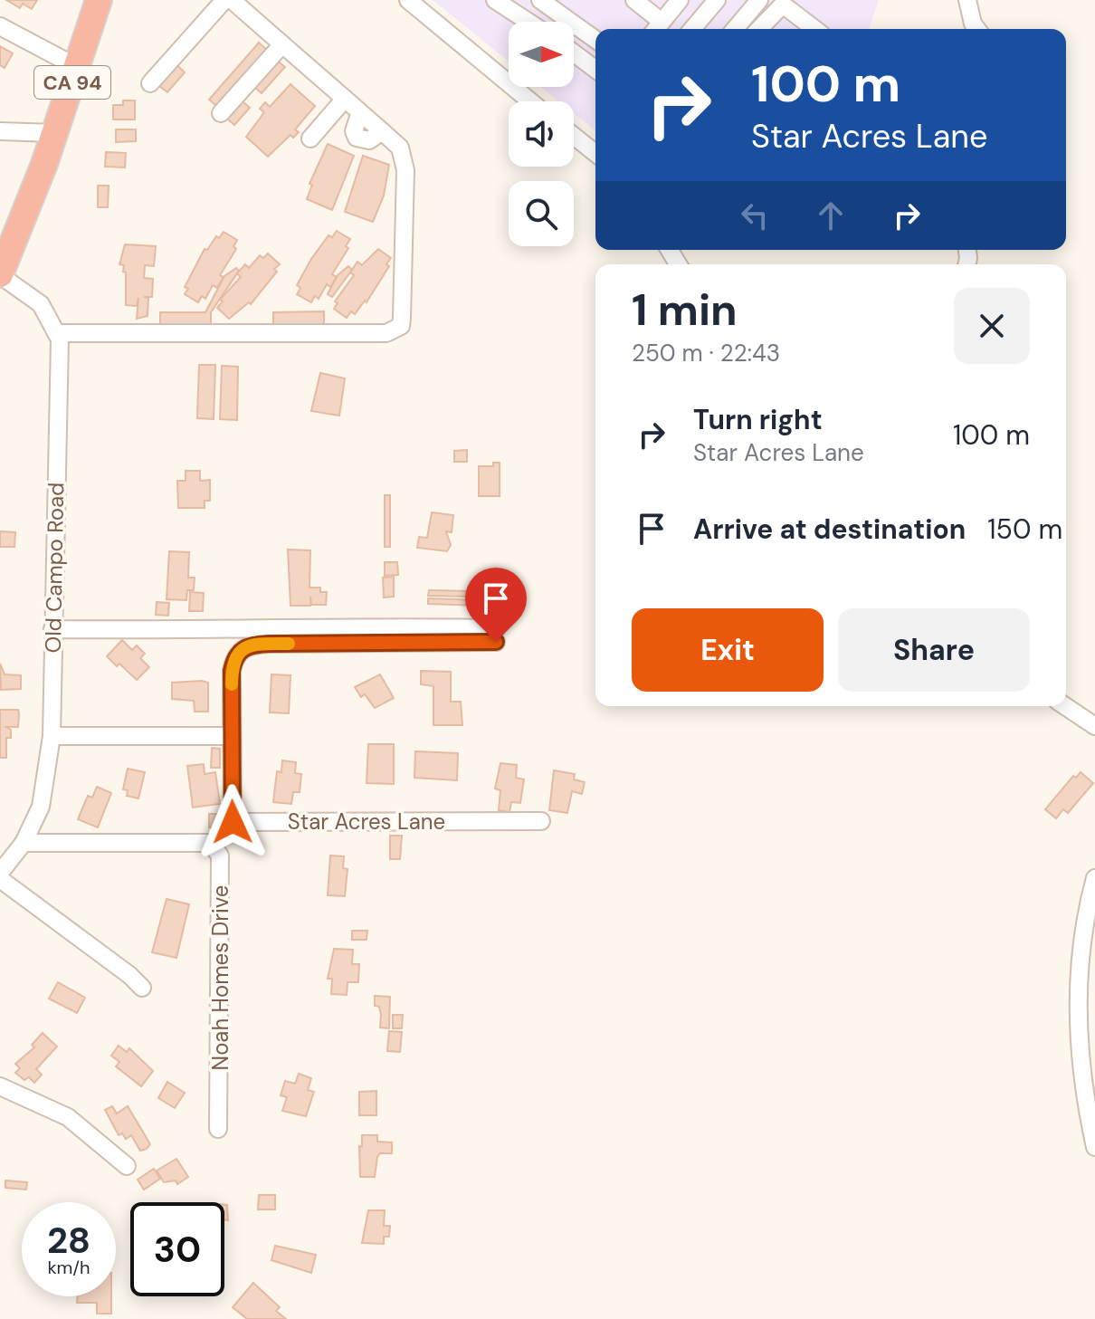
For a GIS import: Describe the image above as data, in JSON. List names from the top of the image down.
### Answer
{
  "streets": {
    "highway": ["CA 94"],
    "street": ["Old Campo Road", "Star Acres Lane", "Noah Homes Drive"]
  },
  "crossings": [
    ["CA 94", "Old Campo Road"],
    ["Old Campo Road", "Star Acres Lane"],
    ["Old Campo Road", "Noah Homes Drive"]
  ],
  "north": "right",
  "page": {
    "turn": ["100 m", "Star Acres Lane"],
    "heading": ["1 min", "250 m · 22:43"],
    "list": [
      {
        "name": "Turn right",
        "note": "Star Acres Lane",
        "value": "100 m"
      },
      {
        "name": "Arrive at destination",
        "value": "150 m"
      }
    ],
    "buttons": ["Exit", "Share"],
    "speed": "28 km/h",
    "limit": "30"
  }
}
